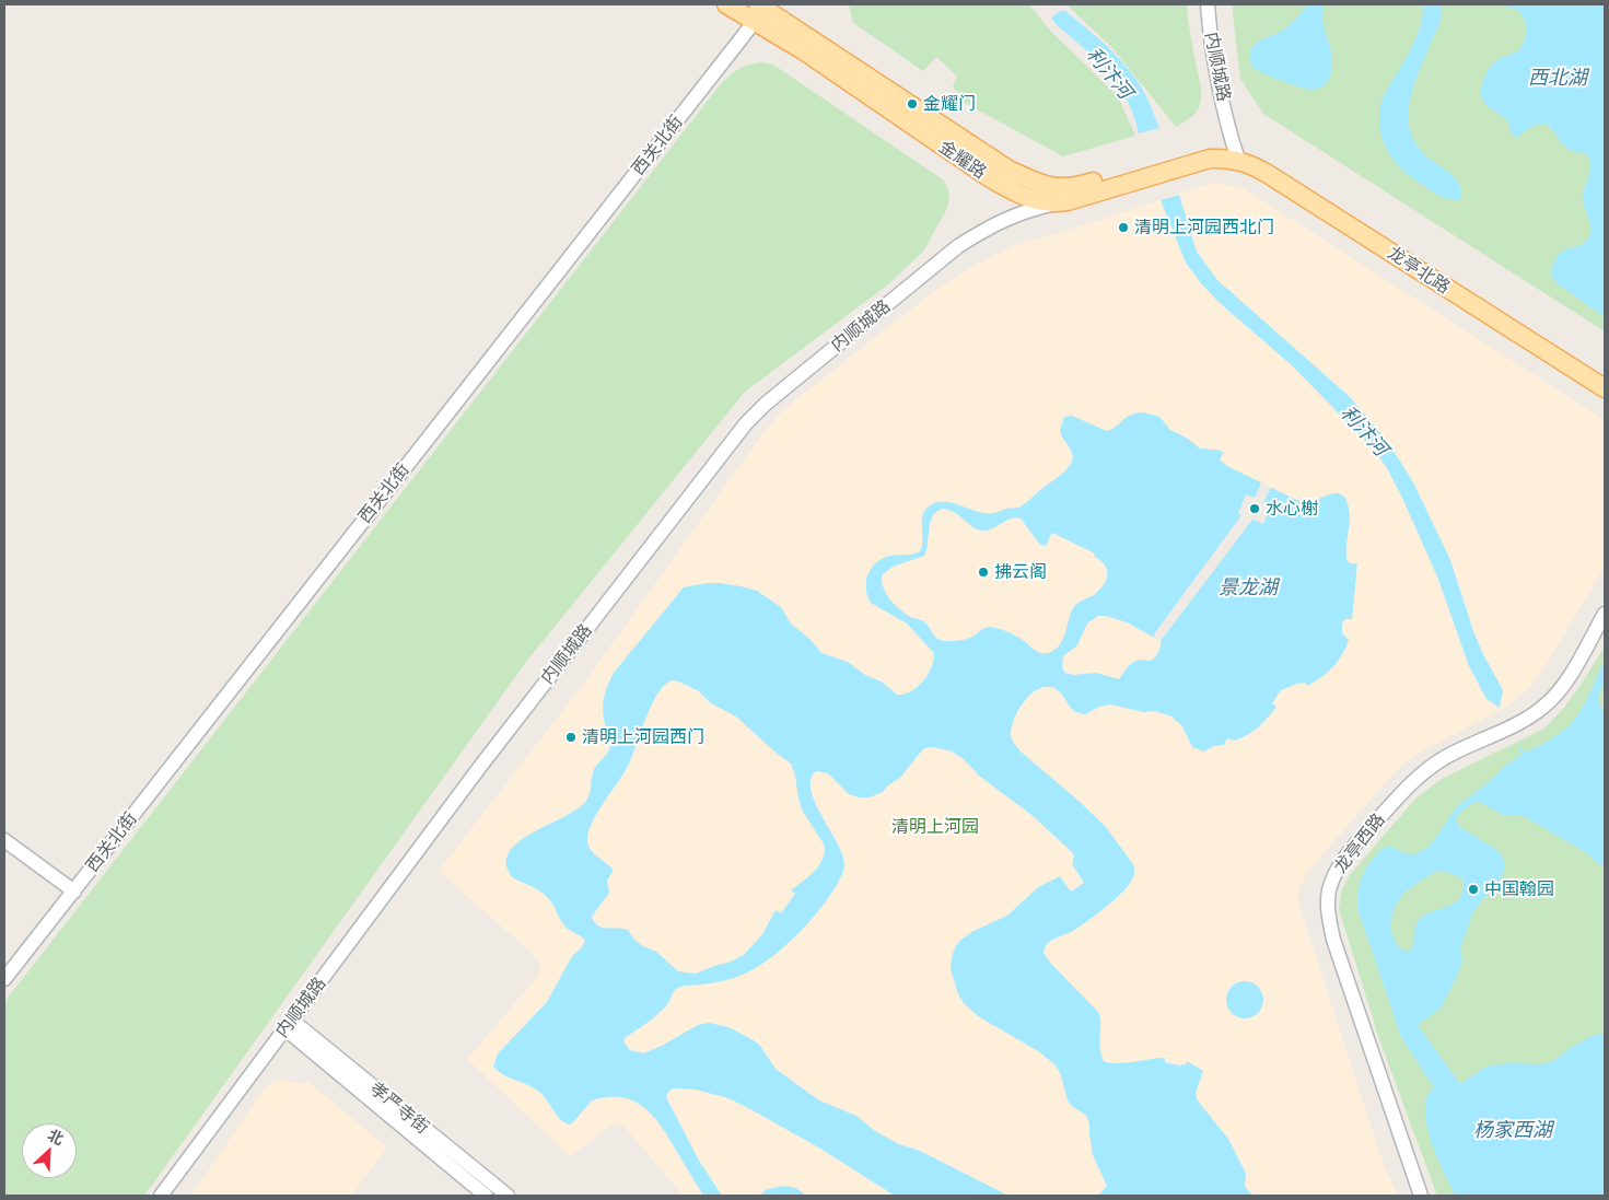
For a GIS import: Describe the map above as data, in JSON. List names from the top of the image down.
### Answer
{
  "streets": {
    "main road": ["金耀路", "龙亭北路"],
    "street": [
      "内顺城路",
      "西关北街",
      "龙亭西路",
      "孝严寺街"
    ]
  },
  "crossings": [
    ["内顺城路", "金耀路"],
    ["内顺城路", "龙亭北路"],
    ["内顺城路", "孝严寺街"],
    ["西关北街", "金耀路"],
    ["金耀路", "龙亭北路"]
  ],
  "water": [
    "利汴河",
    "西北湖",
    "景龙湖",
    "杨家西湖"
  ],
  "parks": ["清明上河园"],
  "places": [
    "金耀门",
    "清明上河园西北门",
    "水心榭",
    "拂云阁",
    "清明上河园西门",
    "中国翰园"
  ],
  "north": "top right"
}
